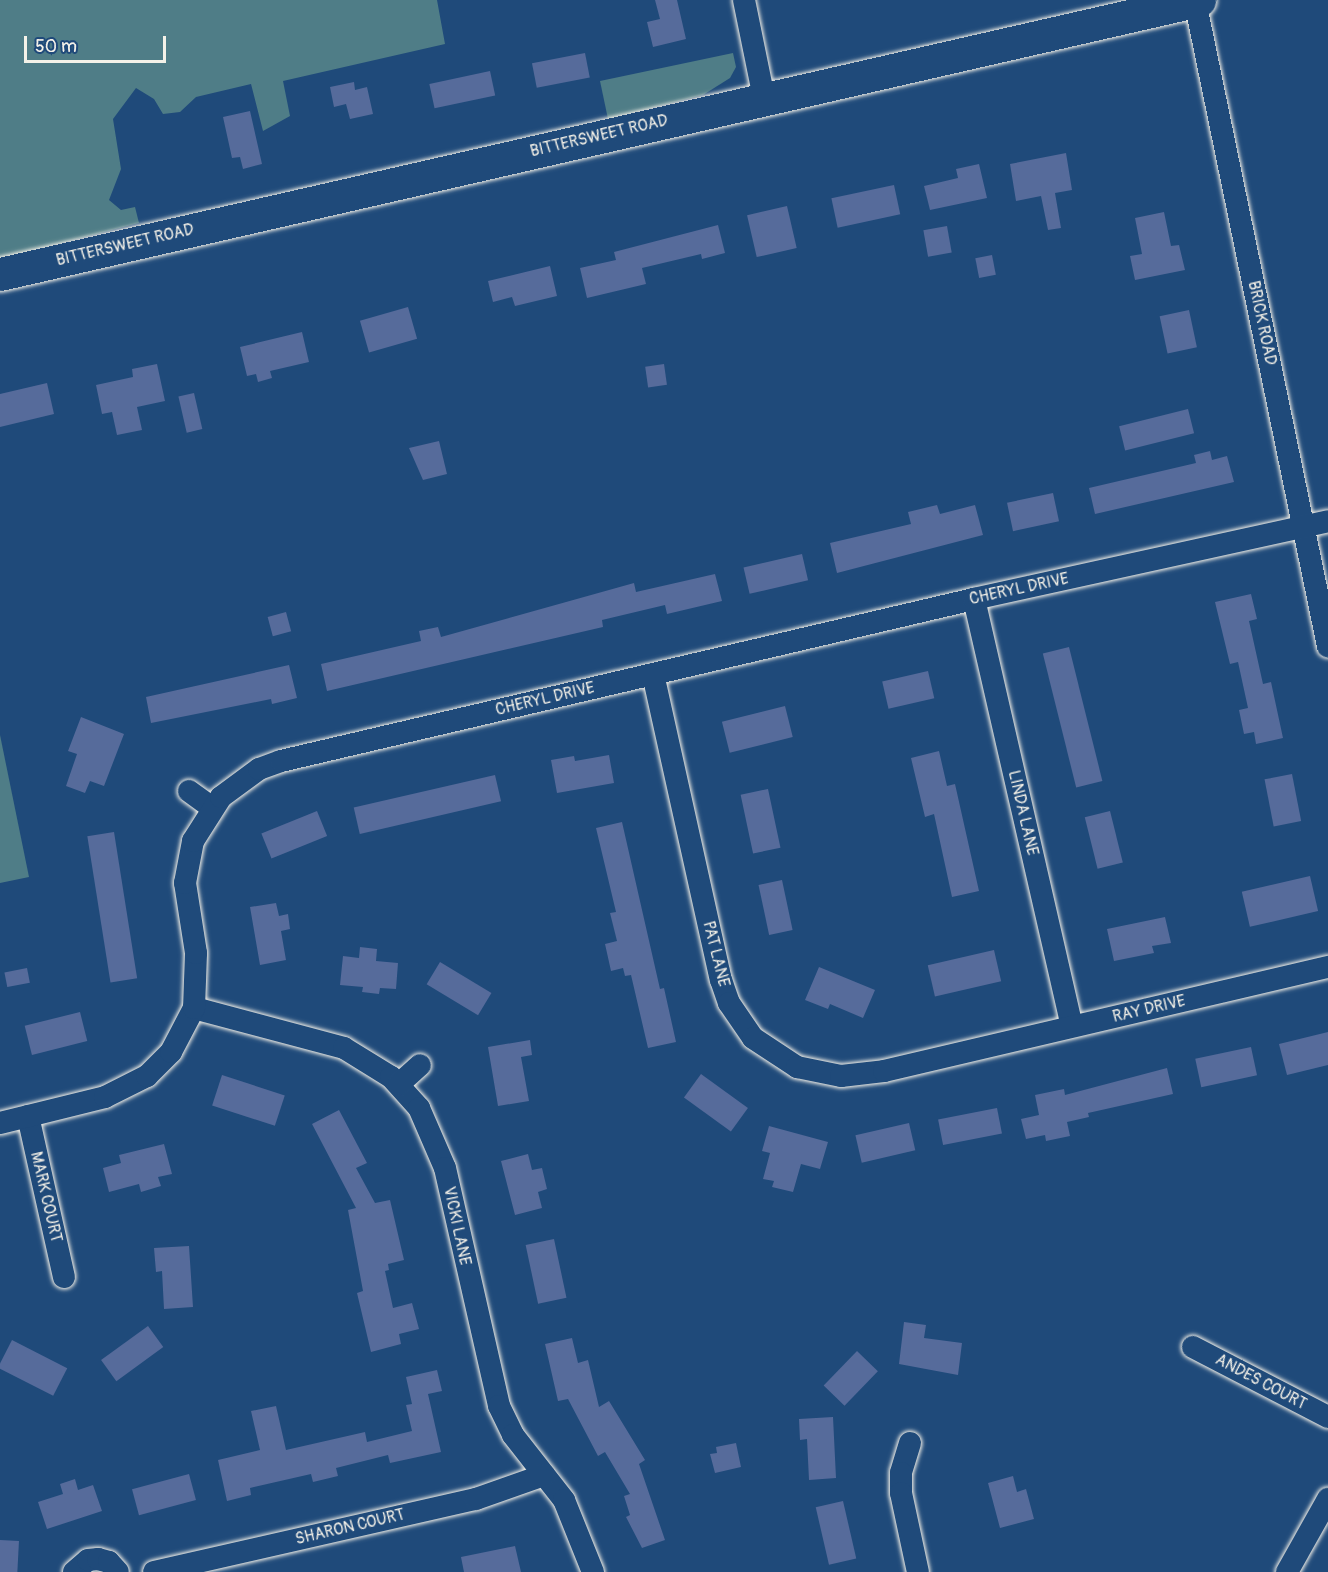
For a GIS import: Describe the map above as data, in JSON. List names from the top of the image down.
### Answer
{
  "streets": {
    "street": [
      "BITTERSWEET ROAD",
      "BRICK ROAD",
      "CHERYL DRIVE",
      "LINDA LANE",
      "PAT LANE",
      "RAY DRIVE",
      "MARK COURT",
      "VICKI LANE",
      "ANDES COURT",
      "SHARON COURT"
    ]
  },
  "crossings": [
    ["BITTERSWEET ROAD", "BRICK ROAD"],
    ["BRICK ROAD", "CHERYL DRIVE"],
    ["CHERYL DRIVE", "LINDA LANE"],
    ["CHERYL DRIVE", "PAT LANE"],
    ["CHERYL DRIVE", "MARK COURT"],
    ["CHERYL DRIVE", "VICKI LANE"],
    ["LINDA LANE", "RAY DRIVE"],
    ["PAT LANE", "RAY DRIVE"],
    ["VICKI LANE", "SHARON COURT"]
  ],
  "scale_bar": "50 m"
}
